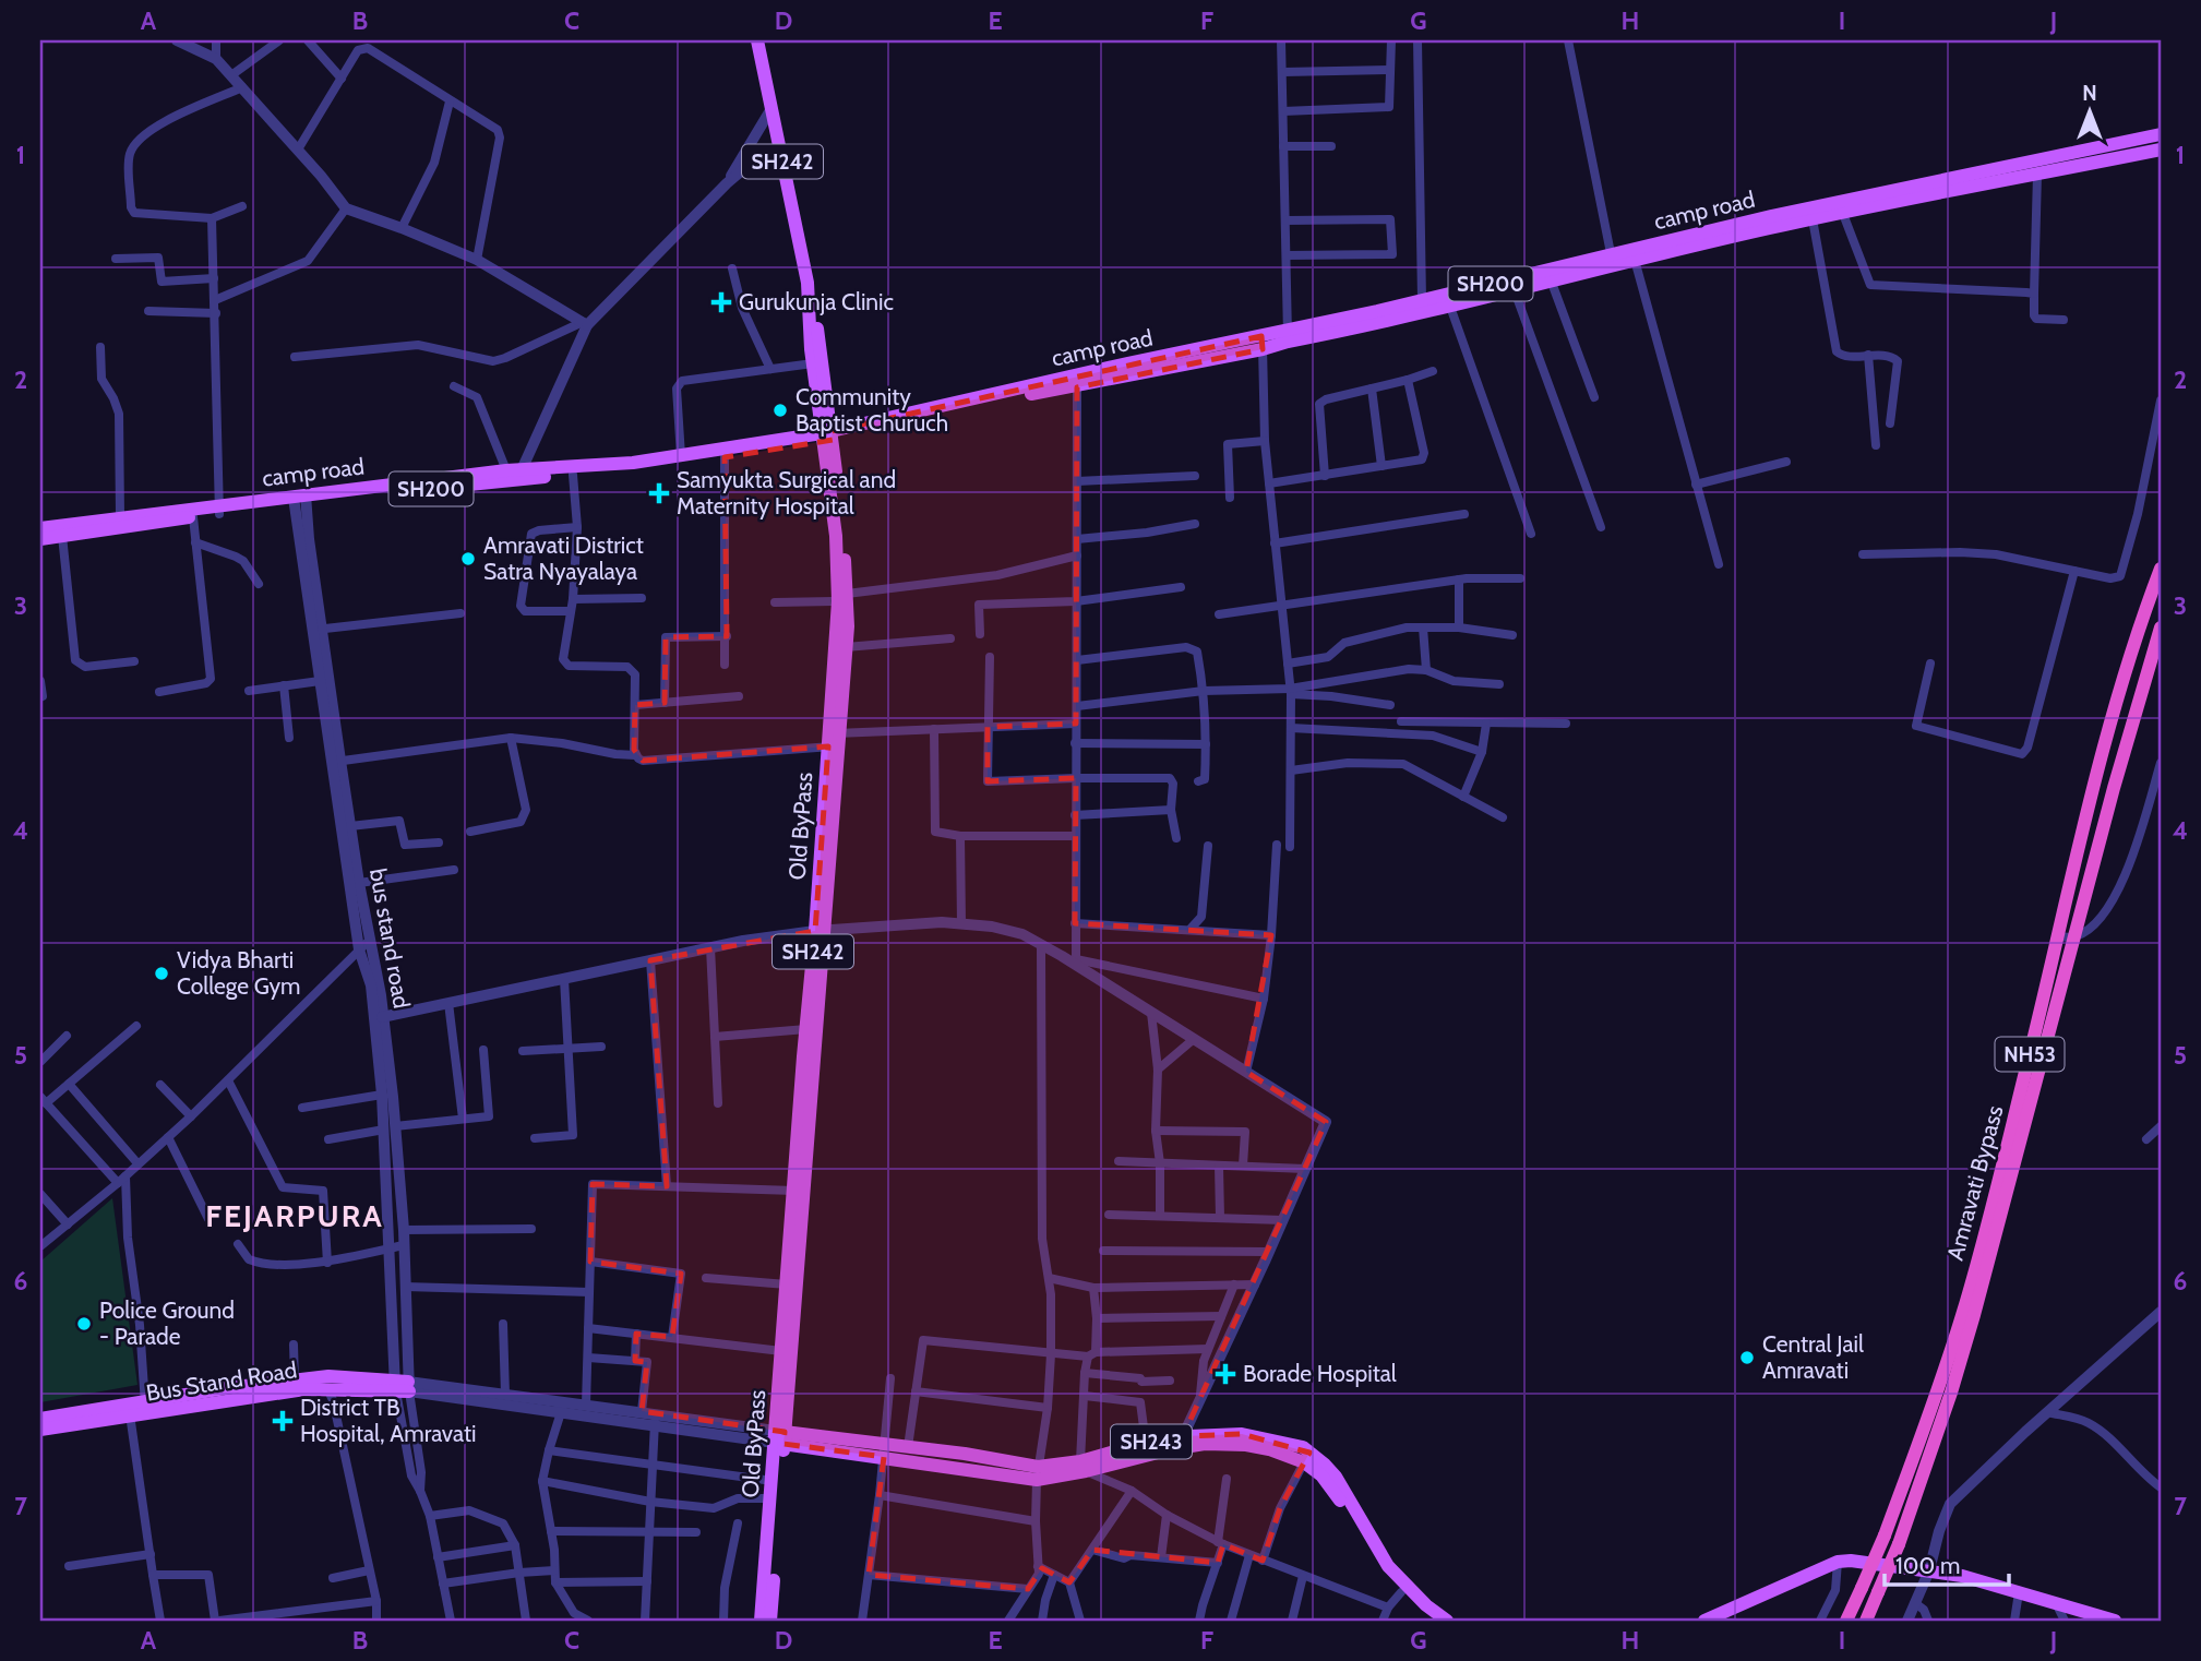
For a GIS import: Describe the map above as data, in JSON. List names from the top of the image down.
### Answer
{
  "streets": {
    "highway": ["NH53", "Amravati Bypass"],
    "main road": [
      "SH242",
      "camp road",
      "SH200",
      "Old ByPass",
      "Bus Stand Road",
      "SH243"
    ],
    "street": ["bus stand road"]
  },
  "crossings": [
    ["camp road", "Old ByPass"],
    ["camp road", "bus stand road"],
    ["Old ByPass", "SH243"],
    ["bus stand road", "Bus Stand Road"]
  ],
  "districts": ["FEJARPURA"],
  "places": {
    "health": [
      "Gurukunja Clinic",
      "Samyukta Surgical and Maternity Hospital",
      "Borade Hospital",
      "District TB Hospital, Amravati"
    ],
    "other": [
      "Community Baptist Churuch",
      "Amravati District Satra Nyayalaya",
      "Vidya Bharti College Gym",
      "Police Ground - Parade",
      "Central Jail Amravati"
    ]
  },
  "scale_bar": "100 m",
  "north": "top",
  "grid": {
    "columns": [
      "A",
      "B",
      "C",
      "D",
      "E",
      "F",
      "G",
      "H",
      "I",
      "J"
    ],
    "rows": [
      "1",
      "2",
      "3",
      "4",
      "5",
      "6",
      "7"
    ]
  }
}
